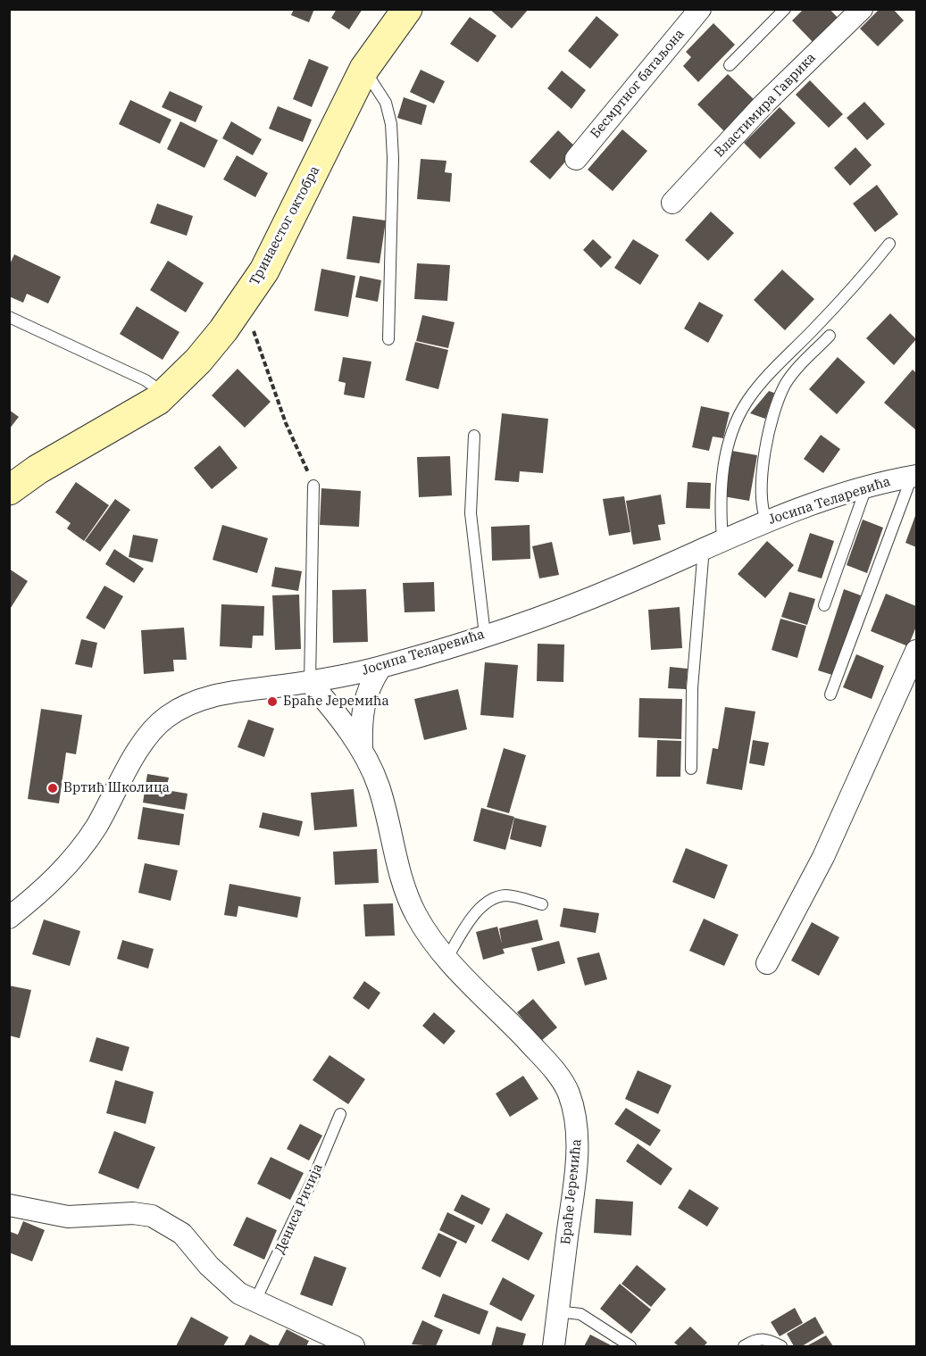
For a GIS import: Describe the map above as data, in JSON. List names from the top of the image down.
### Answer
{
  "streets": {
    "street": [
      "Бесмртног батаљона",
      "Властимира Гаврика",
      "Тринаестог октобра",
      "Јосипа Теларевића",
      "Браће Јеремића"
    ],
    "lane": ["Дениса Ричија"]
  },
  "crossings": [
    ["Јосипа Теларевића", "Браће Јеремића"]
  ],
  "places": ["Браће Јеремића", "Вртић Школица"]
}
